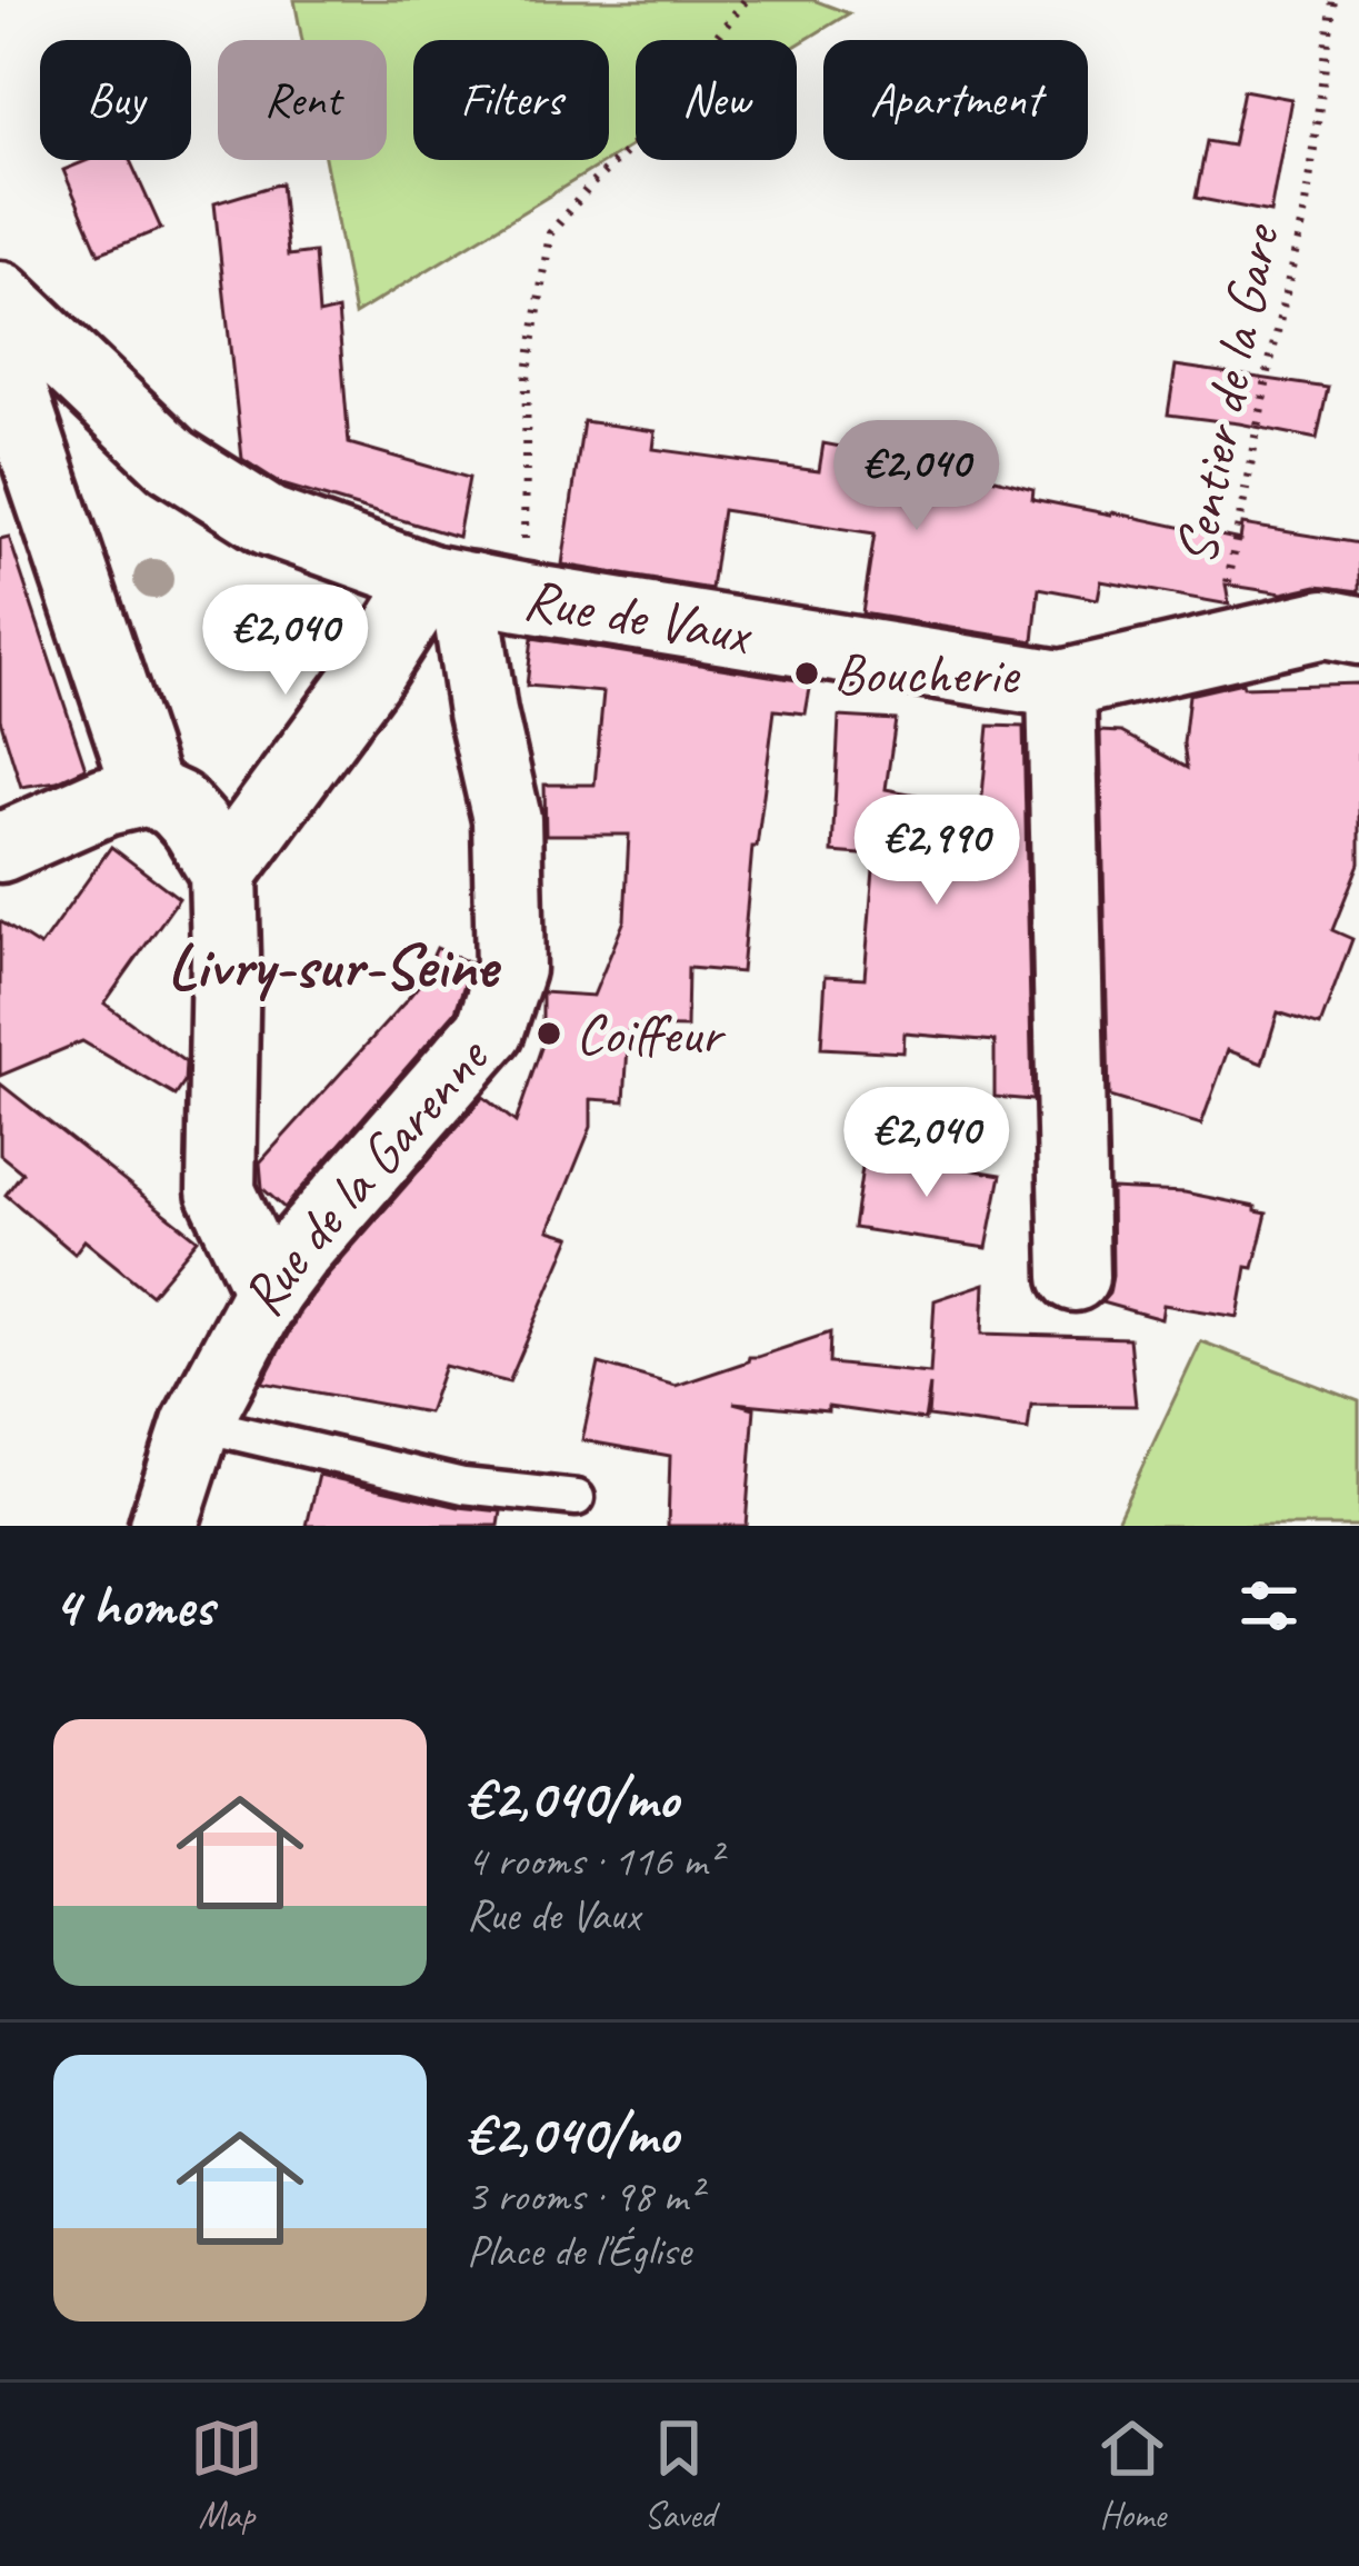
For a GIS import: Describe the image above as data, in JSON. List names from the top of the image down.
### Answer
{
  "streets": {
    "street": ["Rue de Vaux", "Rue de la Garenne"],
    "path": ["Sentier de la Gare"]
  },
  "crossings": [
    ["Sentier de la Gare", "Rue de Vaux"],
    ["Rue de Vaux", "Rue de la Garenne"]
  ],
  "districts": ["Livry-sur-Seine"],
  "places": ["Boucherie", "Coiffeur"],
  "page": {
    "chip": [
      "Buy",
      "Rent",
      "Filters",
      "New",
      "Apartment"
    ],
    "price": [
      "€2,040",
      "€2,040",
      "€2,990",
      "€2,040"
    ],
    "heading": "4 homes",
    "list": [
      {
        "name": "€2,040/mo",
        "note": "4 rooms · 116 m² · Rue de Vaux"
      },
      {
        "name": "€2,040/mo",
        "note": "3 rooms · 98 m² · Place de l'Église"
      }
    ],
    "tabs": ["Map", "Saved", "Home"]
  }
}
